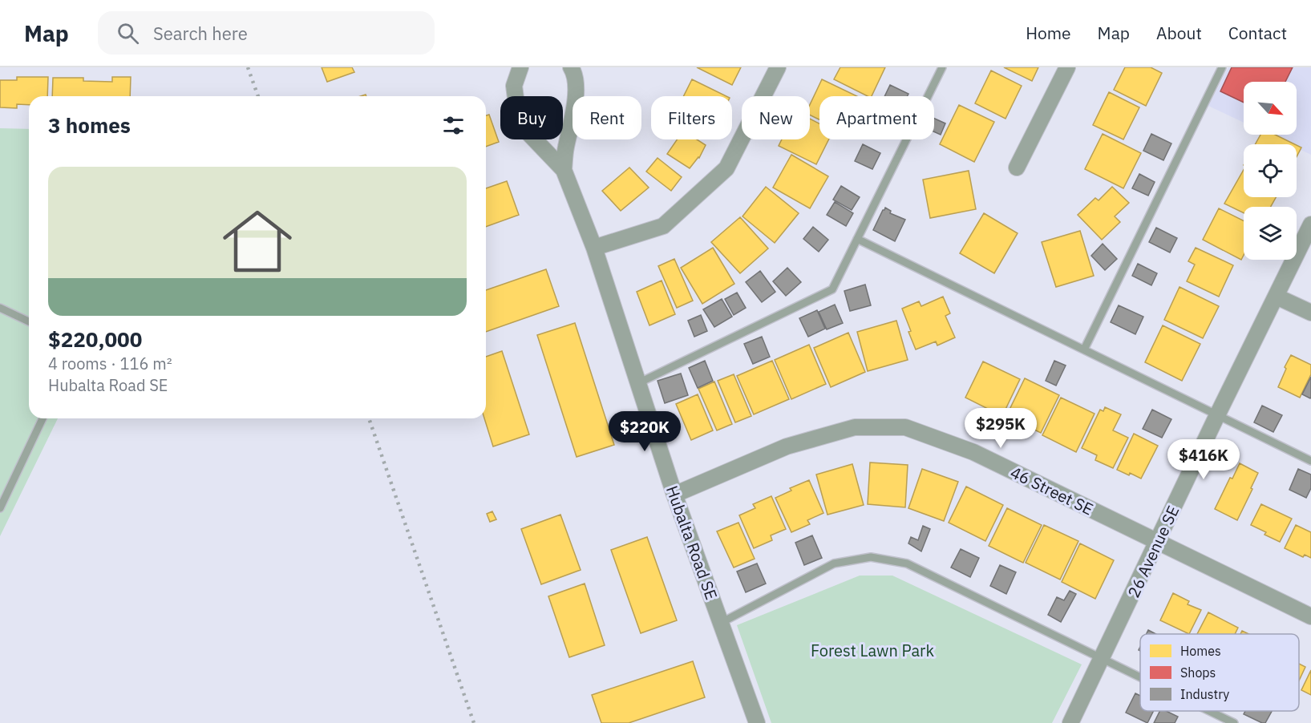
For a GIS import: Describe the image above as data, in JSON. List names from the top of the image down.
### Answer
{
  "streets": {
    "street": ["46 Street SE", "Hubalta Road SE", "26 Avenue SE"]
  },
  "crossings": [
    ["46 Street SE", "Hubalta Road SE"],
    ["46 Street SE", "26 Avenue SE"]
  ],
  "parks": ["Forest Lawn Park"],
  "legend": ["Homes", "Shops", "Industry"],
  "north": "bottom right",
  "page": {
    "header": "Map",
    "search": "Search here",
    "nav": [
      "Home",
      "Map",
      "About",
      "Contact"
    ],
    "chip": [
      "Buy",
      "Rent",
      "Filters",
      "New",
      "Apartment"
    ],
    "heading": "3 homes",
    "list": [
      {
        "name": "$220,000",
        "note": "4 rooms · 116 m² · Hubalta Road SE"
      }
    ],
    "price": ["$295K", "$220K", "$416K"]
  }
}
